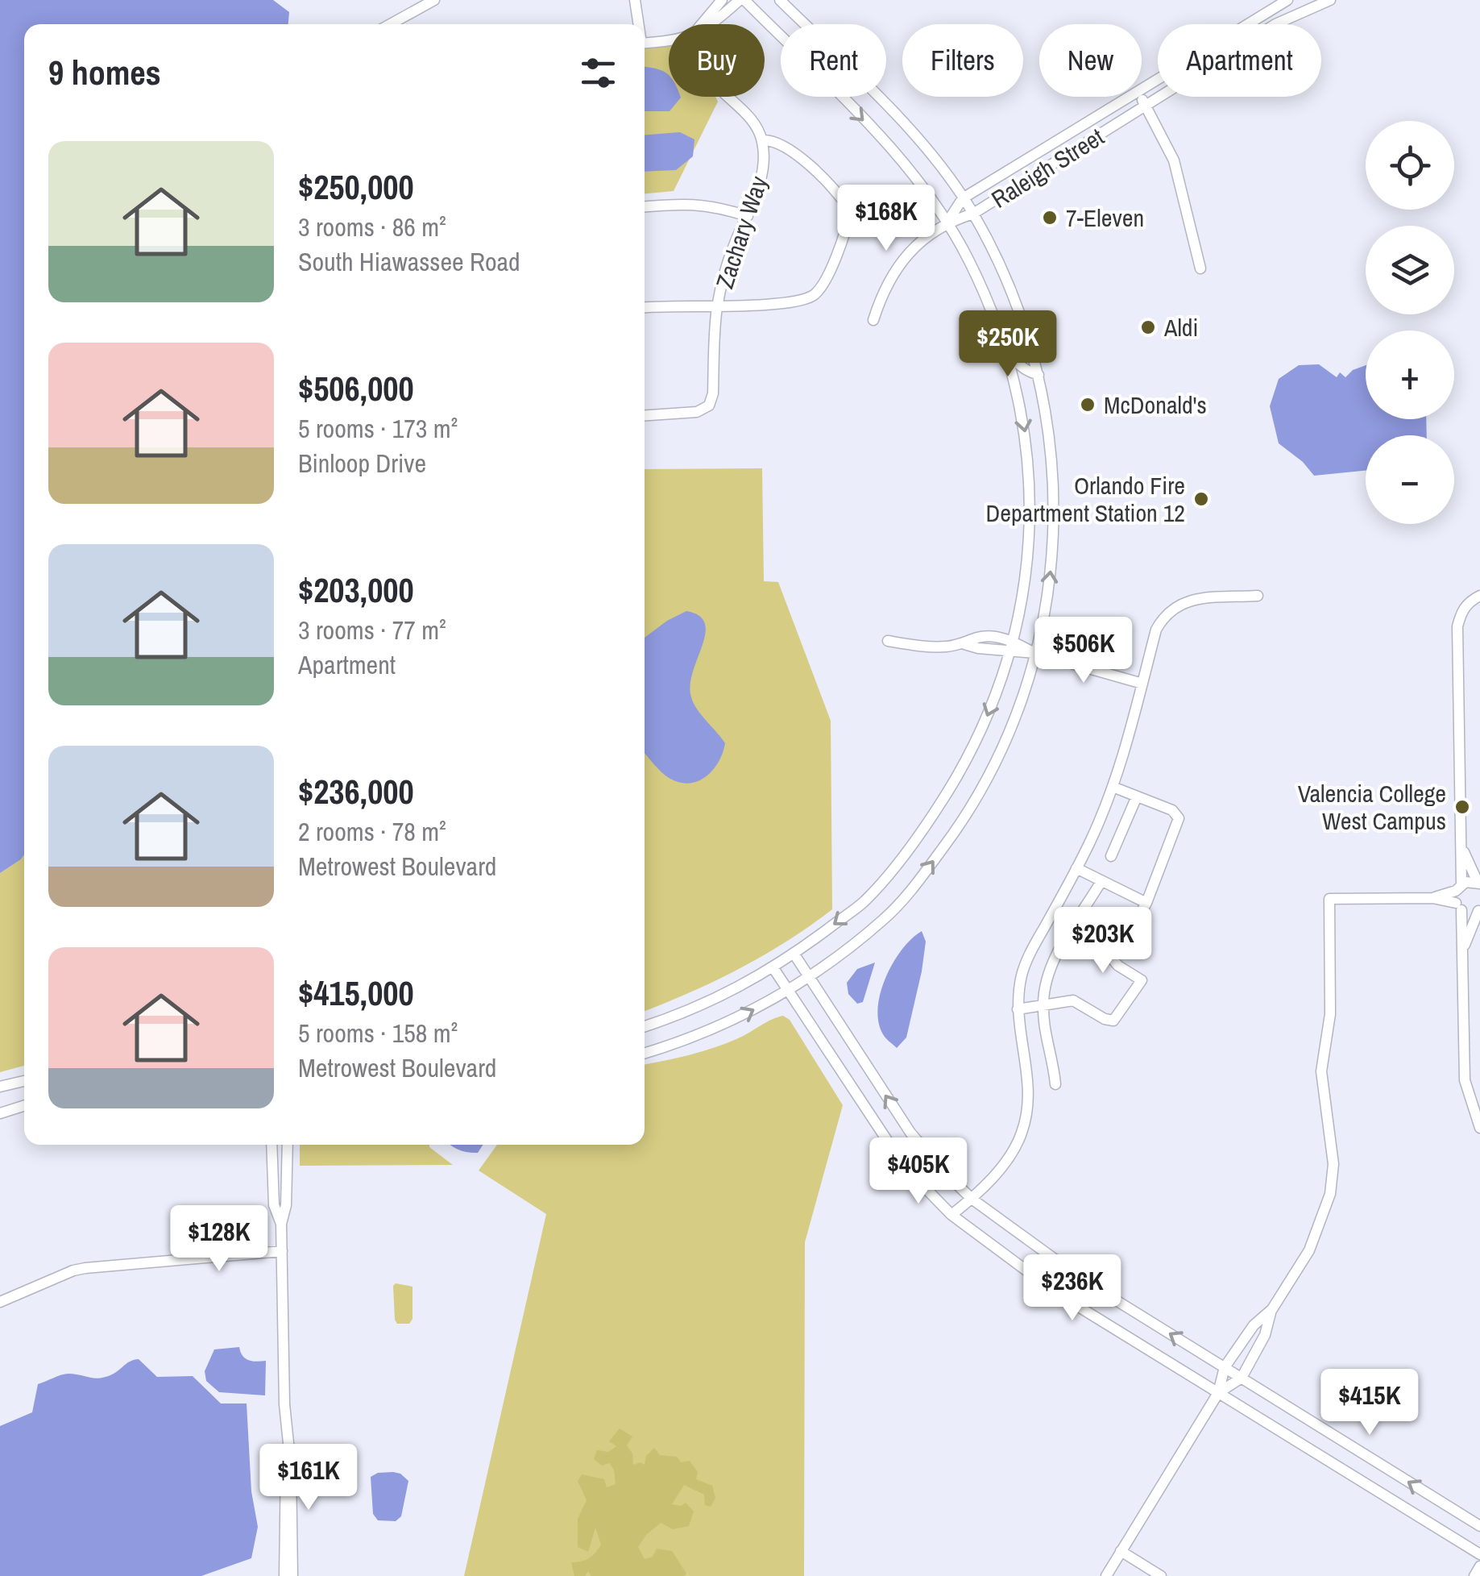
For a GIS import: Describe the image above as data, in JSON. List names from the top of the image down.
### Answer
{
  "streets": {
    "street": ["Raleigh Street", "Zachary Way"]
  },
  "places": [
    "7-Eleven",
    "Aldi",
    "McDonald's",
    "Orlando Fire Department Station 12",
    "Valencia College West Campus"
  ],
  "page": {
    "chip": [
      "Buy",
      "Rent",
      "Filters",
      "New",
      "Apartment"
    ],
    "heading": "9 homes",
    "map_buttons": ["+", "−"],
    "list": [
      {
        "name": "$250,000",
        "note": "3 rooms · 86 m² · South Hiawassee Road"
      },
      {
        "name": "$506,000",
        "note": "5 rooms · 173 m² · Binloop Drive"
      },
      {
        "name": "$203,000",
        "note": "3 rooms · 77 m² · Apartment"
      },
      {
        "name": "$236,000",
        "note": "2 rooms · 78 m² · Metrowest Boulevard"
      },
      {
        "name": "$415,000",
        "note": "5 rooms · 158 m² · Metrowest Boulevard"
      }
    ],
    "price": [
      "$168K",
      "$250K",
      "$506K",
      "$203K",
      "$405K",
      "$128K",
      "$236K",
      "$415K",
      "$161K"
    ]
  }
}
